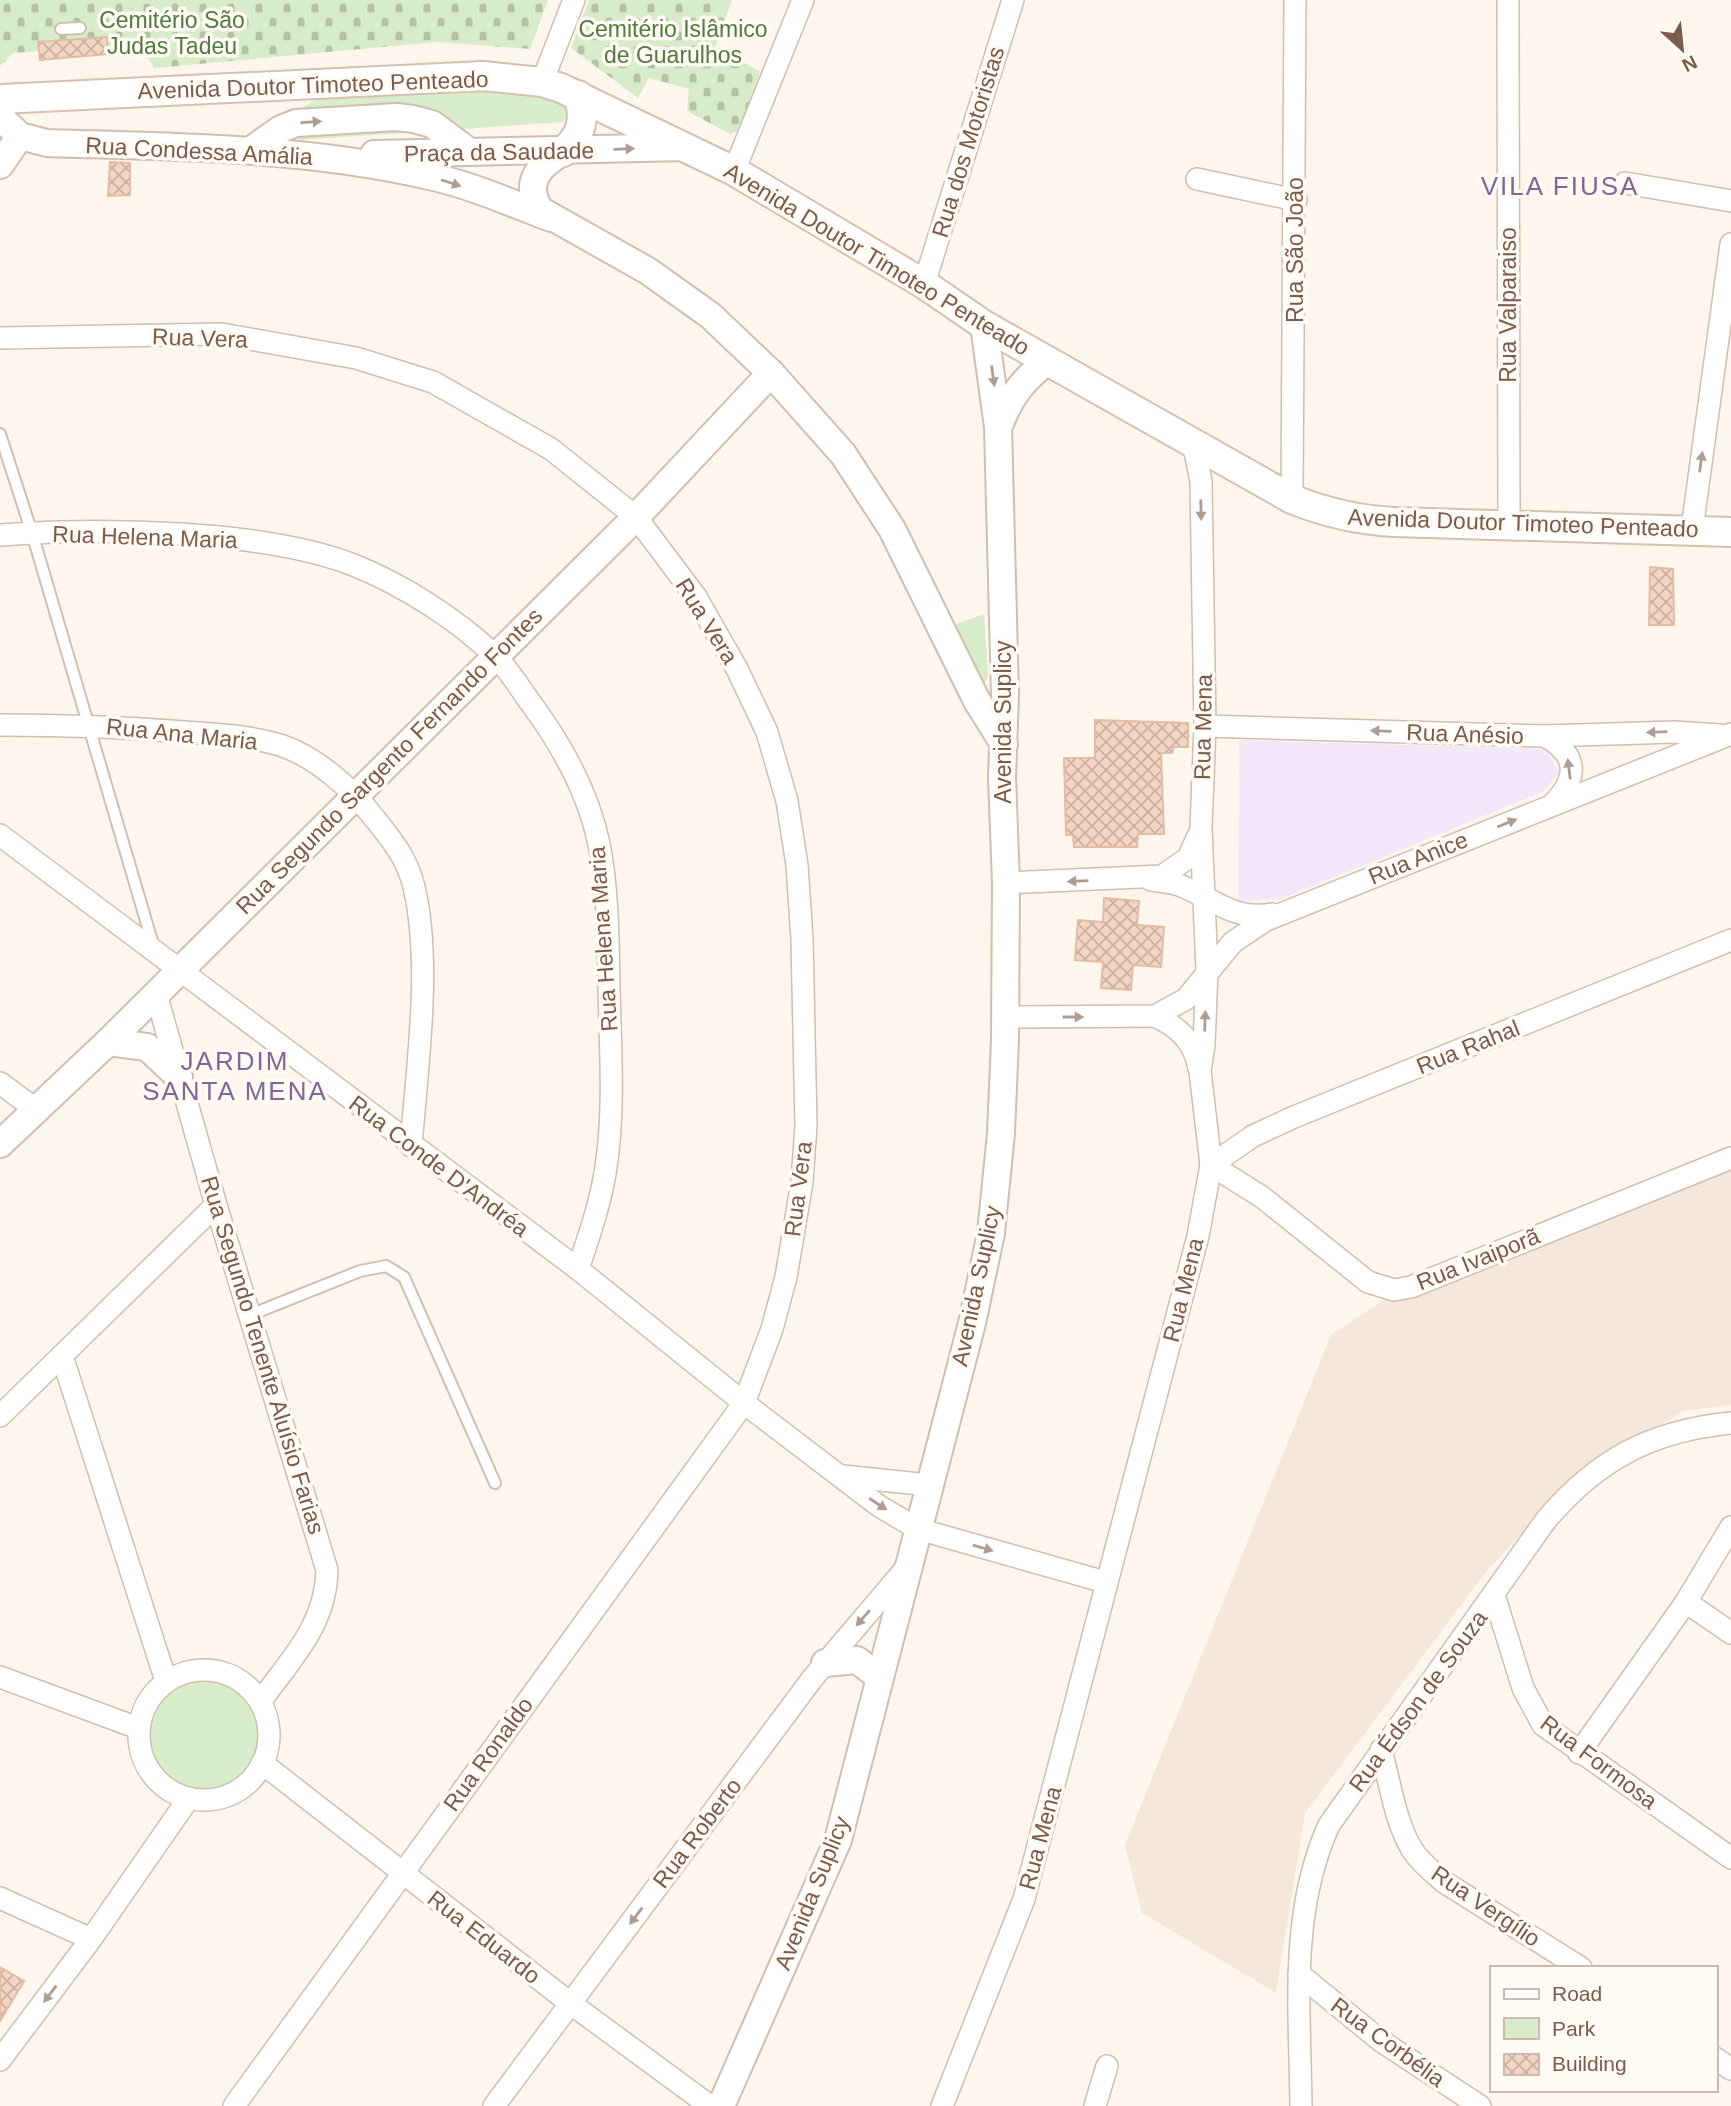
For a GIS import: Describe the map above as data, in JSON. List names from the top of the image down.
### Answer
{
  "streets": {
    "main road": ["Avenida Doutor Timoteo Penteado"],
    "street": [
      "Rua dos Motoristas",
      "Rua Condessa Amália",
      "Praça da Saudade",
      "Rua São João",
      "Rua Valparaiso",
      "Rua Vera",
      "Rua Helena Maria",
      "Avenida Suplicy",
      "Rua Mena",
      "Rua Ana Maria",
      "Rua Anésio",
      "Rua Segundo Sargento Fernando Fontes",
      "Rua Anice",
      "Rua Rahal",
      "Rua Conde D'Andréa",
      "Rua Ivaiporã",
      "Rua Segundo Tenente Aluísio Farias",
      "Rua Édson de Souza",
      "Rua Ronaldo",
      "Rua Formosa",
      "Rua Roberto",
      "Rua Vergílio",
      "Rua Eduardo",
      "Rua Corbélia"
    ]
  },
  "crossings": [
    ["Avenida Doutor Timoteo Penteado", "Rua dos Motoristas"],
    ["Avenida Doutor Timoteo Penteado", "Praça da Saudade"],
    ["Avenida Doutor Timoteo Penteado", "Rua São João"],
    ["Avenida Doutor Timoteo Penteado", "Rua Valparaiso"],
    ["Avenida Doutor Timoteo Penteado", "Avenida Suplicy"],
    ["Avenida Doutor Timoteo Penteado", "Rua Mena"],
    ["Rua Condessa Amália", "Praça da Saudade"],
    ["Rua Condessa Amália", "Avenida Suplicy"],
    ["Rua Condessa Amália", "Rua Segundo Sargento Fernando Fontes"],
    ["Rua Vera", "Rua Segundo Sargento Fernando Fontes"],
    ["Rua Vera", "Rua Conde D'Andréa"],
    ["Rua Vera", "Rua Ronaldo"],
    ["Rua Helena Maria", "Rua Segundo Sargento Fernando Fontes"],
    ["Rua Helena Maria", "Rua Conde D'Andréa"],
    ["Avenida Suplicy", "Rua Conde D'Andréa"],
    ["Avenida Suplicy", "Rua Roberto"],
    ["Rua Mena", "Rua Anésio"],
    ["Rua Mena", "Rua Anice"],
    ["Rua Mena", "Rua Rahal"],
    ["Rua Mena", "Rua Conde D'Andréa"],
    ["Rua Mena", "Rua Ivaiporã"],
    ["Rua Ana Maria", "Rua Segundo Sargento Fernando Fontes"],
    ["Rua Ana Maria", "Rua Conde D'Andréa"],
    ["Rua Anésio", "Rua Anice"],
    ["Rua Segundo Sargento Fernando Fontes", "Rua Conde D'Andréa"],
    ["Rua Segundo Sargento Fernando Fontes", "Rua Segundo Tenente Aluísio Farias"],
    ["Rua Rahal", "Rua Ivaiporã"],
    ["Rua Conde D'Andréa", "Rua Ronaldo"],
    ["Rua Segundo Tenente Aluísio Farias", "Rua Eduardo"],
    ["Rua Édson de Souza", "Rua Formosa"],
    ["Rua Édson de Souza", "Rua Vergílio"],
    ["Rua Édson de Souza", "Rua Corbélia"],
    ["Rua Ronaldo", "Rua Eduardo"],
    ["Rua Roberto", "Rua Eduardo"]
  ],
  "one_way": ["Rua Anésio", "Rua Anice", "Rua Roberto"],
  "districts": ["VILA FIUSA", "JARDIM SANTA MENA"],
  "parks": ["Cemitério São Judas Tadeu", "Cemitério Islâmico de Guarulhos"],
  "legend": ["Road", "Park", "Building"],
  "north": "bottom right"
}
